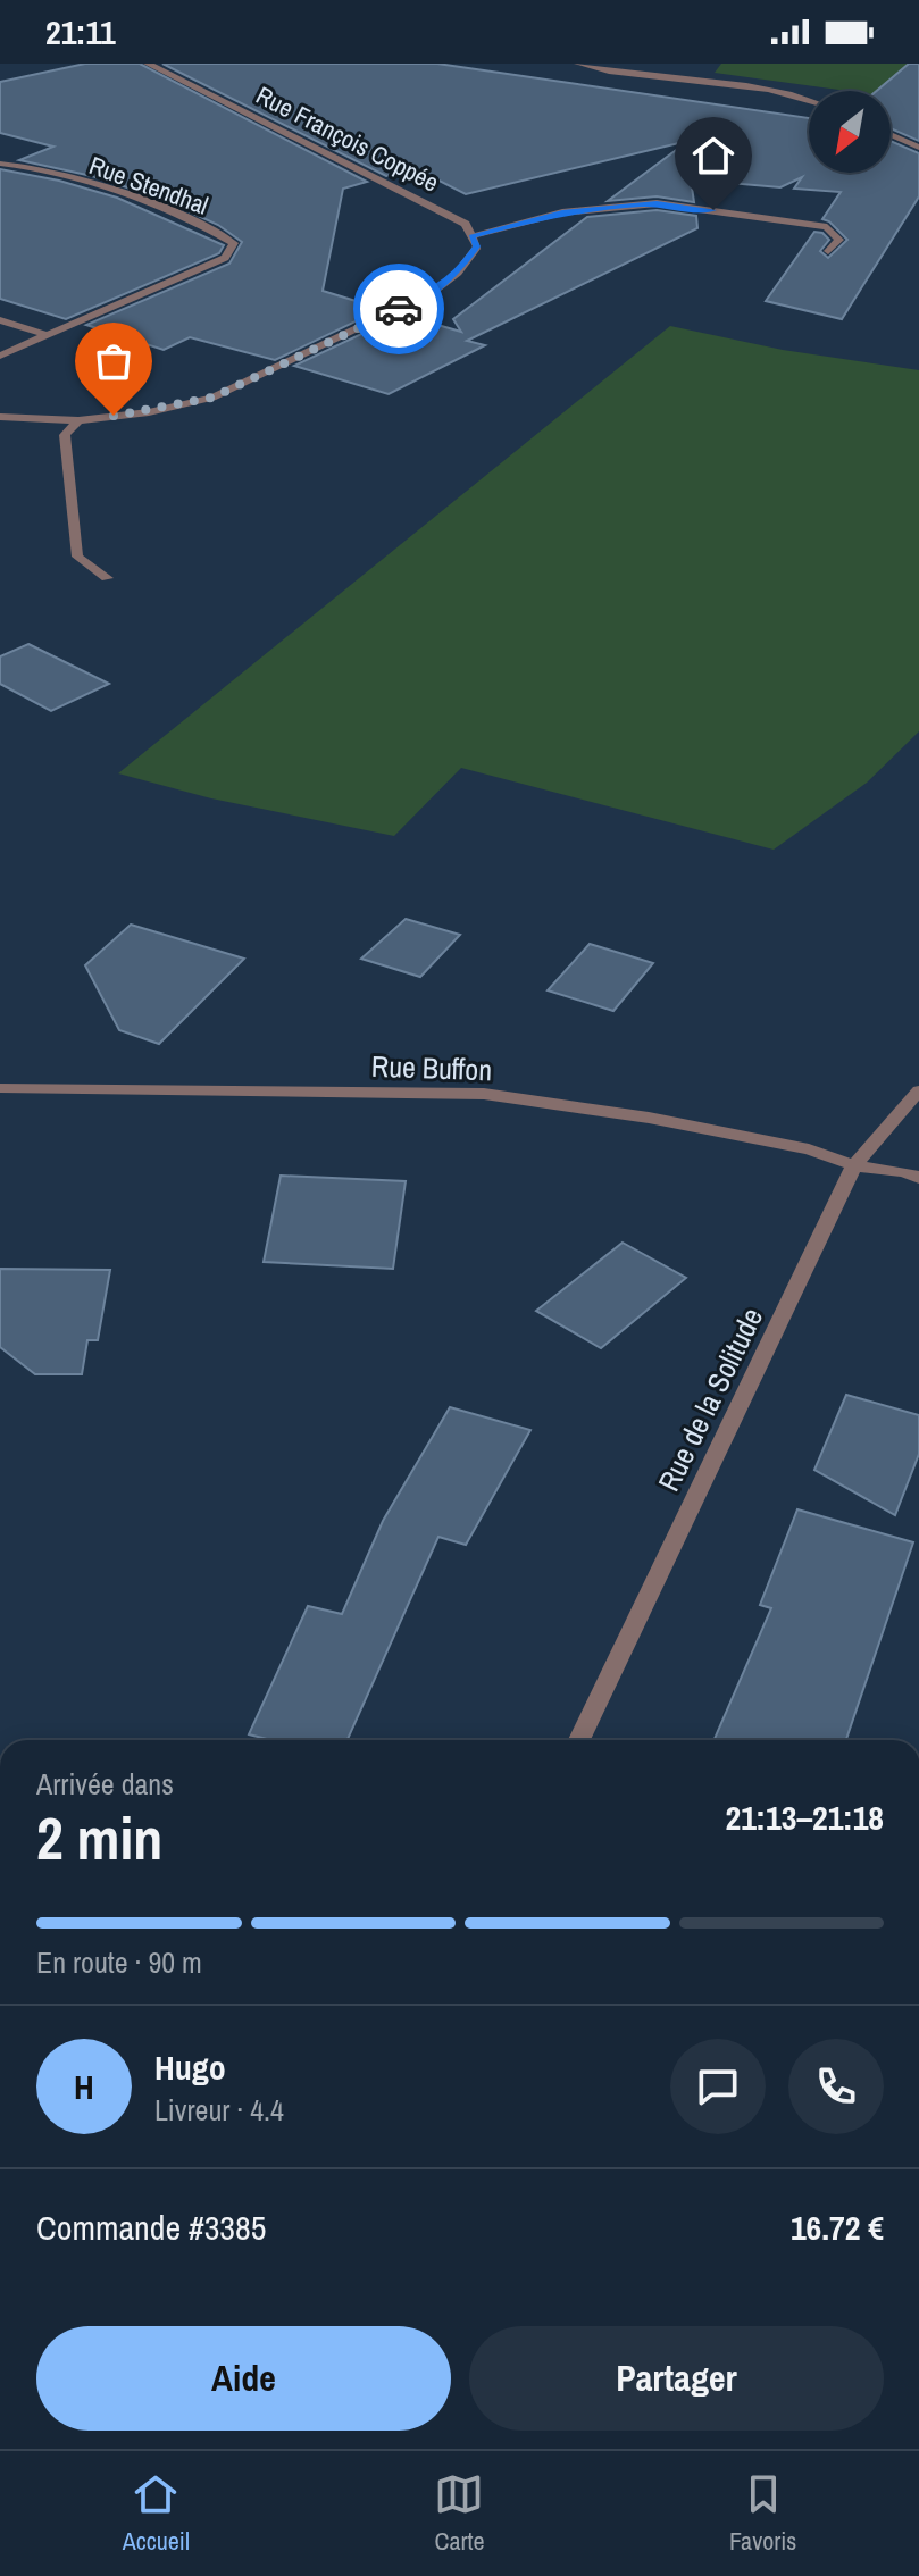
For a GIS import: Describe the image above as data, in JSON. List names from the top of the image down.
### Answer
{
  "streets": {
    "street": [
      "Rue François Coppée",
      "Rue Stendhal",
      "Rue Buffon",
      "Rue de la Solitude"
    ]
  },
  "crossings": [
    ["Rue Buffon", "Rue de la Solitude"]
  ],
  "north": "bottom left",
  "page": {
    "status": "21:11",
    "heading": ["2 min", "Arrivée dans", "21:13–21:18"],
    "panel": [
      "Hugo",
      "Livreur · 4.4",
      "Commande #3385",
      "16.72 €"
    ],
    "bar": "En route · 90 m",
    "round": "H",
    "buttons": ["Aide", "Partager"],
    "tabs": ["Accueil", "Carte", "Favoris"]
  }
}
